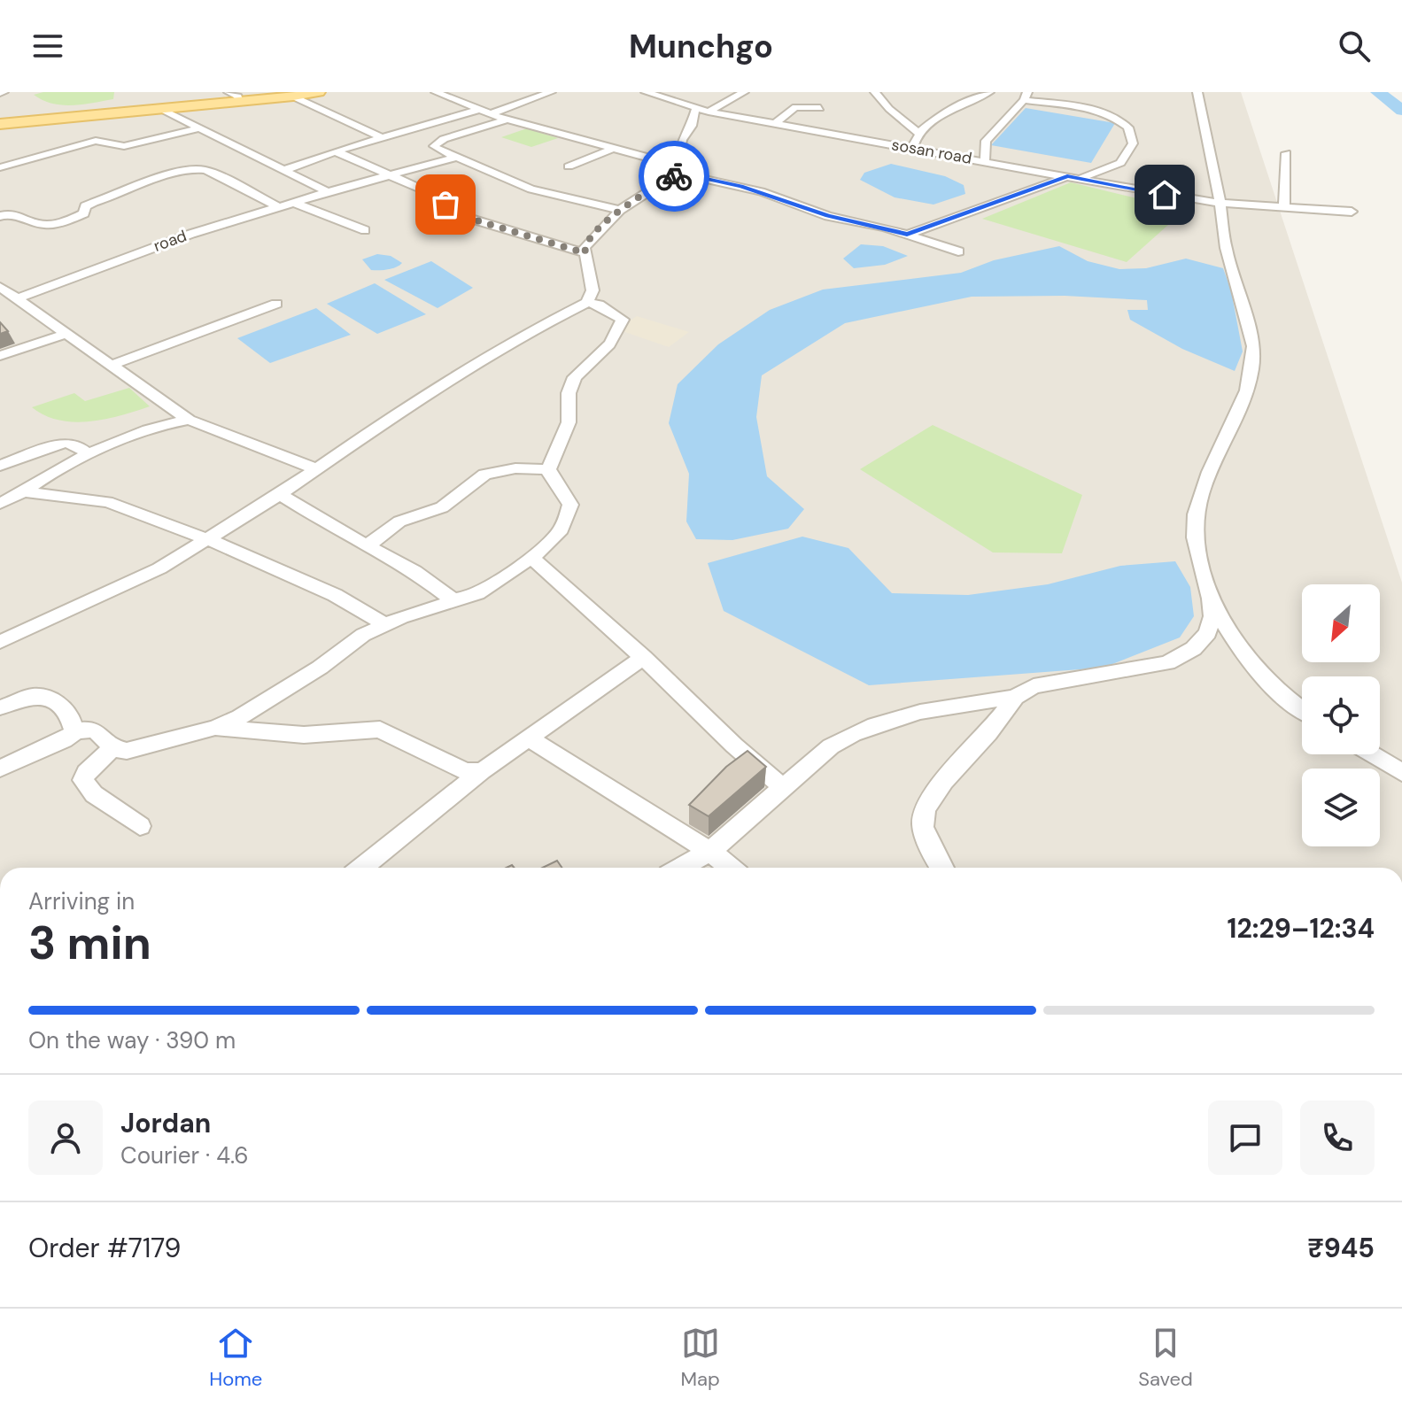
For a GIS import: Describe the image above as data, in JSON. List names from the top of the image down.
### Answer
{
  "streets": {
    "street": ["sosan road", "road"]
  },
  "north": "bottom left",
  "page": {
    "header": "Munchgo",
    "heading": ["3 min", "Arriving in", "12:29–12:34"],
    "panel": [
      "Jordan",
      "Courier · 4.6",
      "Order #7179",
      "₹945"
    ],
    "bar": "On the way · 390 m",
    "tabs": ["Home", "Map", "Saved"]
  }
}
